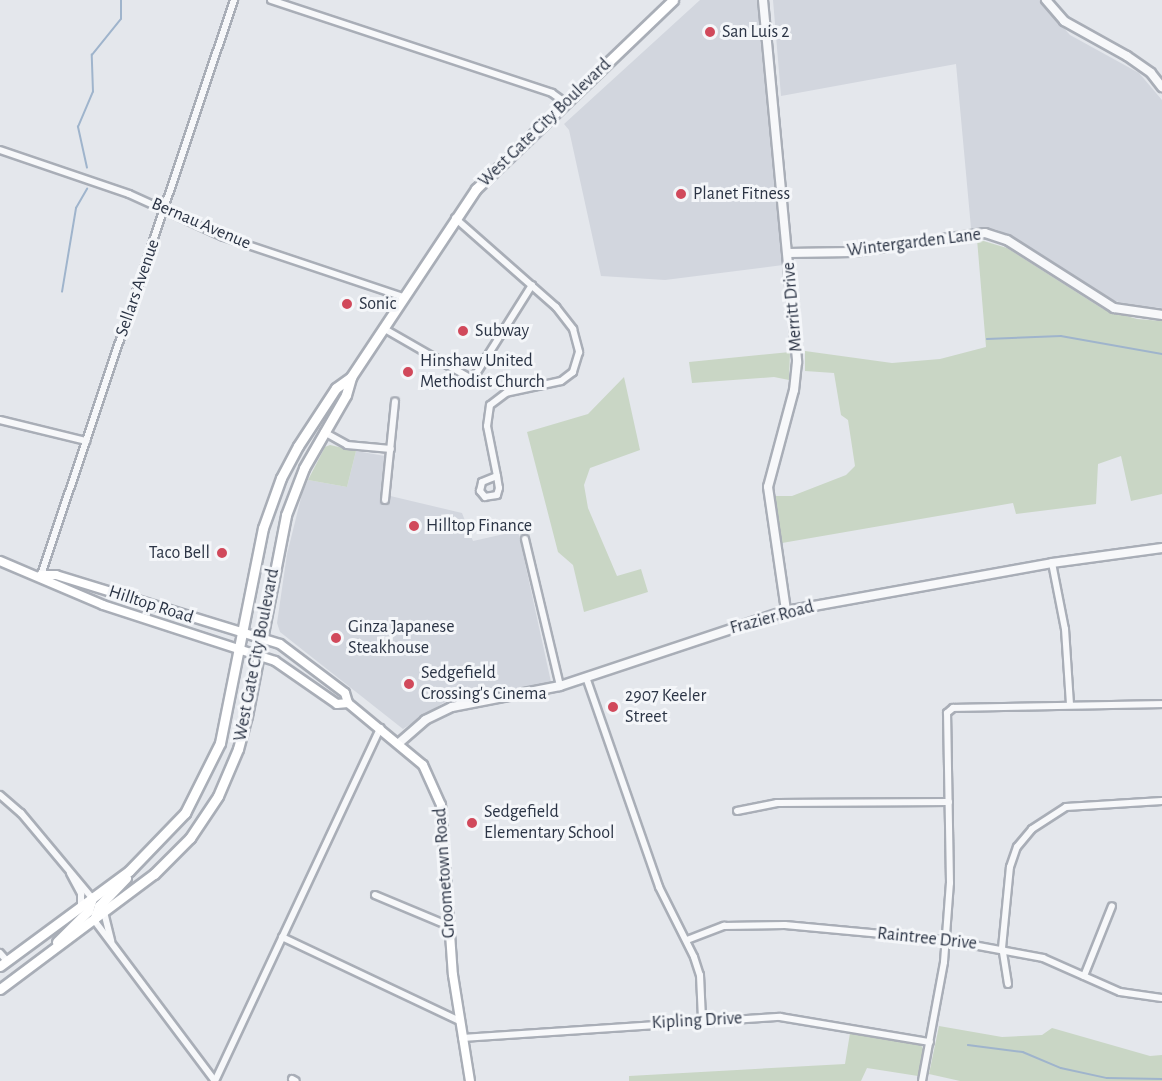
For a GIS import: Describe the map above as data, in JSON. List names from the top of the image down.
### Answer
{
  "streets": {
    "main road": ["West Gate City Boulevard", "Hilltop Road", "Groometown Road"],
    "street": [
      "Bernau Avenue",
      "Wintergarden Lane",
      "Sellars Avenue",
      "Merritt Drive",
      "Frazier Road",
      "Raintree Drive",
      "Kipling Drive"
    ]
  },
  "crossings": [
    ["West Gate City Boulevard", "Bernau Avenue"],
    ["West Gate City Boulevard", "Hilltop Road"],
    ["West Gate City Boulevard", "Groometown Road"],
    ["Bernau Avenue", "Sellars Avenue"],
    ["Wintergarden Lane", "Merritt Drive"],
    ["Sellars Avenue", "Hilltop Road"],
    ["Merritt Drive", "Frazier Road"],
    ["Hilltop Road", "Groometown Road"],
    ["Frazier Road", "Groometown Road"],
    ["Groometown Road", "Kipling Drive"]
  ],
  "places": [
    "San Luis 2",
    "Planet Fitness",
    "Sonic",
    "Subway",
    "Hinshaw United Methodist Church",
    "Hilltop Finance",
    "Taco Bell",
    "Ginza Japanese Steakhouse",
    "Sedgefield Crossing's Cinema",
    "2907 Keeler Street",
    "Sedgefield Elementary School"
  ]
}
